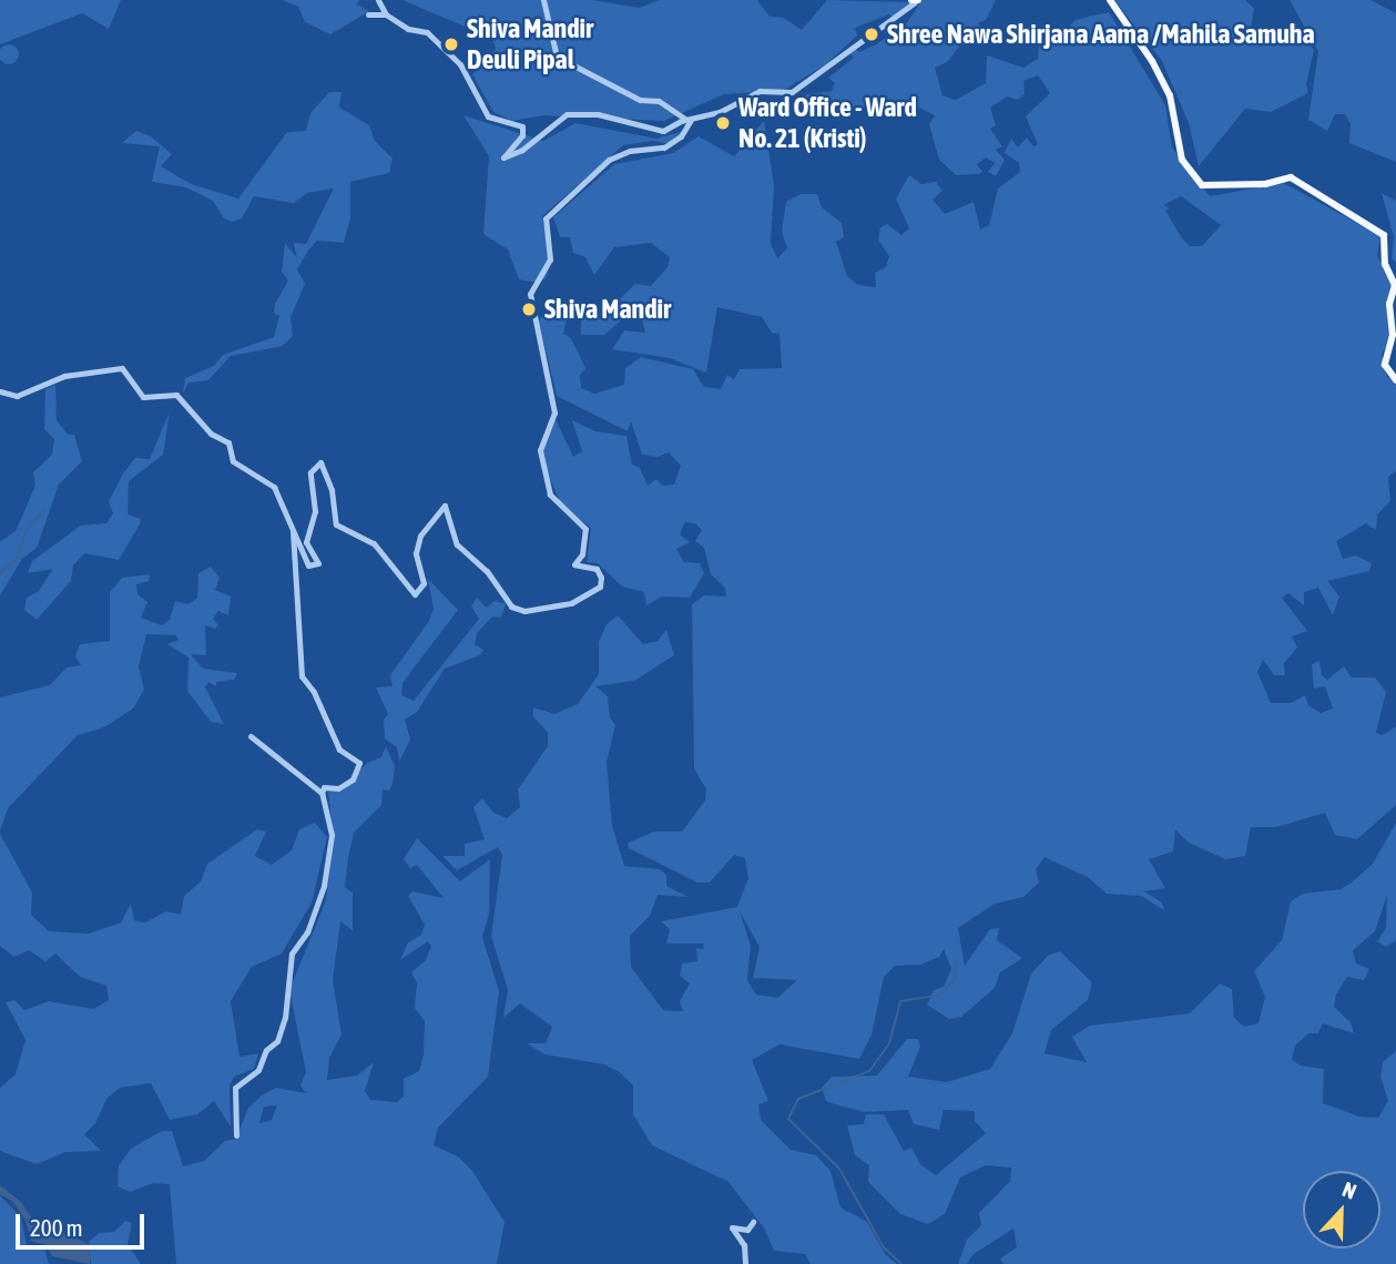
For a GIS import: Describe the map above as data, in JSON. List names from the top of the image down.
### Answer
{
  "places": [
    "Shree Nawa Shirjana Aama /Mahila Samuha",
    "Shiva Mandir Deuli Pipal",
    "Ward Office - Ward No. 21 (Kristi)",
    "Shiva Mandir"
  ],
  "scale_bar": "200 m",
  "north": "top"
}
